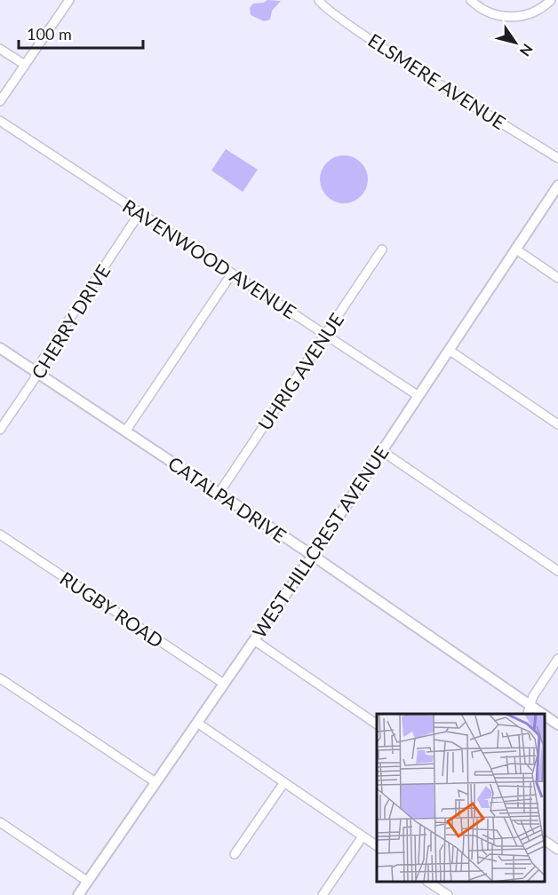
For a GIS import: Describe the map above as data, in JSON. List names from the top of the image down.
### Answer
{
  "streets": {
    "street": [
      "ELSMERE AVENUE",
      "RAVENWOOD AVENUE",
      "CHERRY DRIVE",
      "UHRIG AVENUE",
      "CATALPA DRIVE",
      "WEST HILLCREST AVENUE",
      "RUGBY ROAD"
    ]
  },
  "crossings": [
    ["RAVENWOOD AVENUE", "CHERRY DRIVE"],
    ["RAVENWOOD AVENUE", "UHRIG AVENUE"],
    ["RAVENWOOD AVENUE", "WEST HILLCREST AVENUE"],
    ["CHERRY DRIVE", "CATALPA DRIVE"],
    ["UHRIG AVENUE", "CATALPA DRIVE"],
    ["CATALPA DRIVE", "WEST HILLCREST AVENUE"],
    ["WEST HILLCREST AVENUE", "RUGBY ROAD"]
  ],
  "scale_bar": "100 m",
  "north": "bottom right"
}
